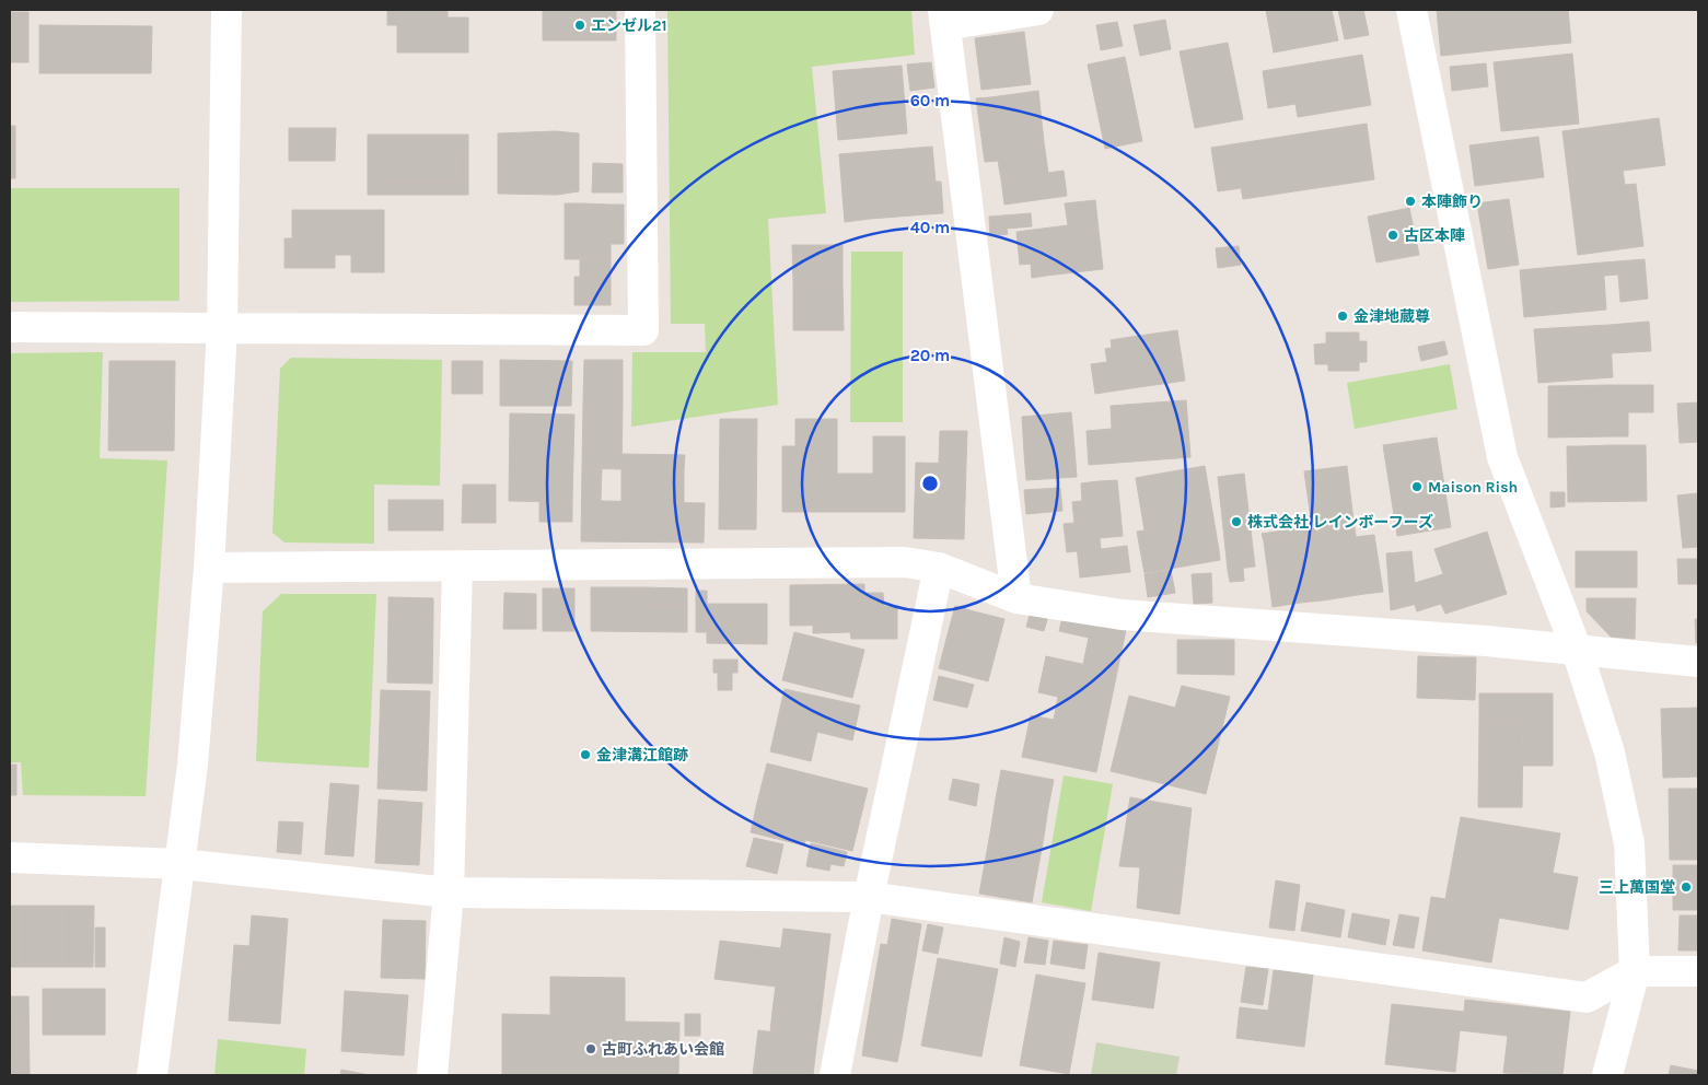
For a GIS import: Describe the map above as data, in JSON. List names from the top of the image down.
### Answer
{
  "places": [
    "エンゼル21",
    "本陣飾り",
    "古区本陣",
    "金津地蔵尊",
    "Maison Rish",
    "株式会社 レインボーフーズ",
    "金津溝江館跡",
    "三上萬国堂",
    "古町ふれあい会館"
  ],
  "rings": ["60 m", "40 m", "20 m"]
}
